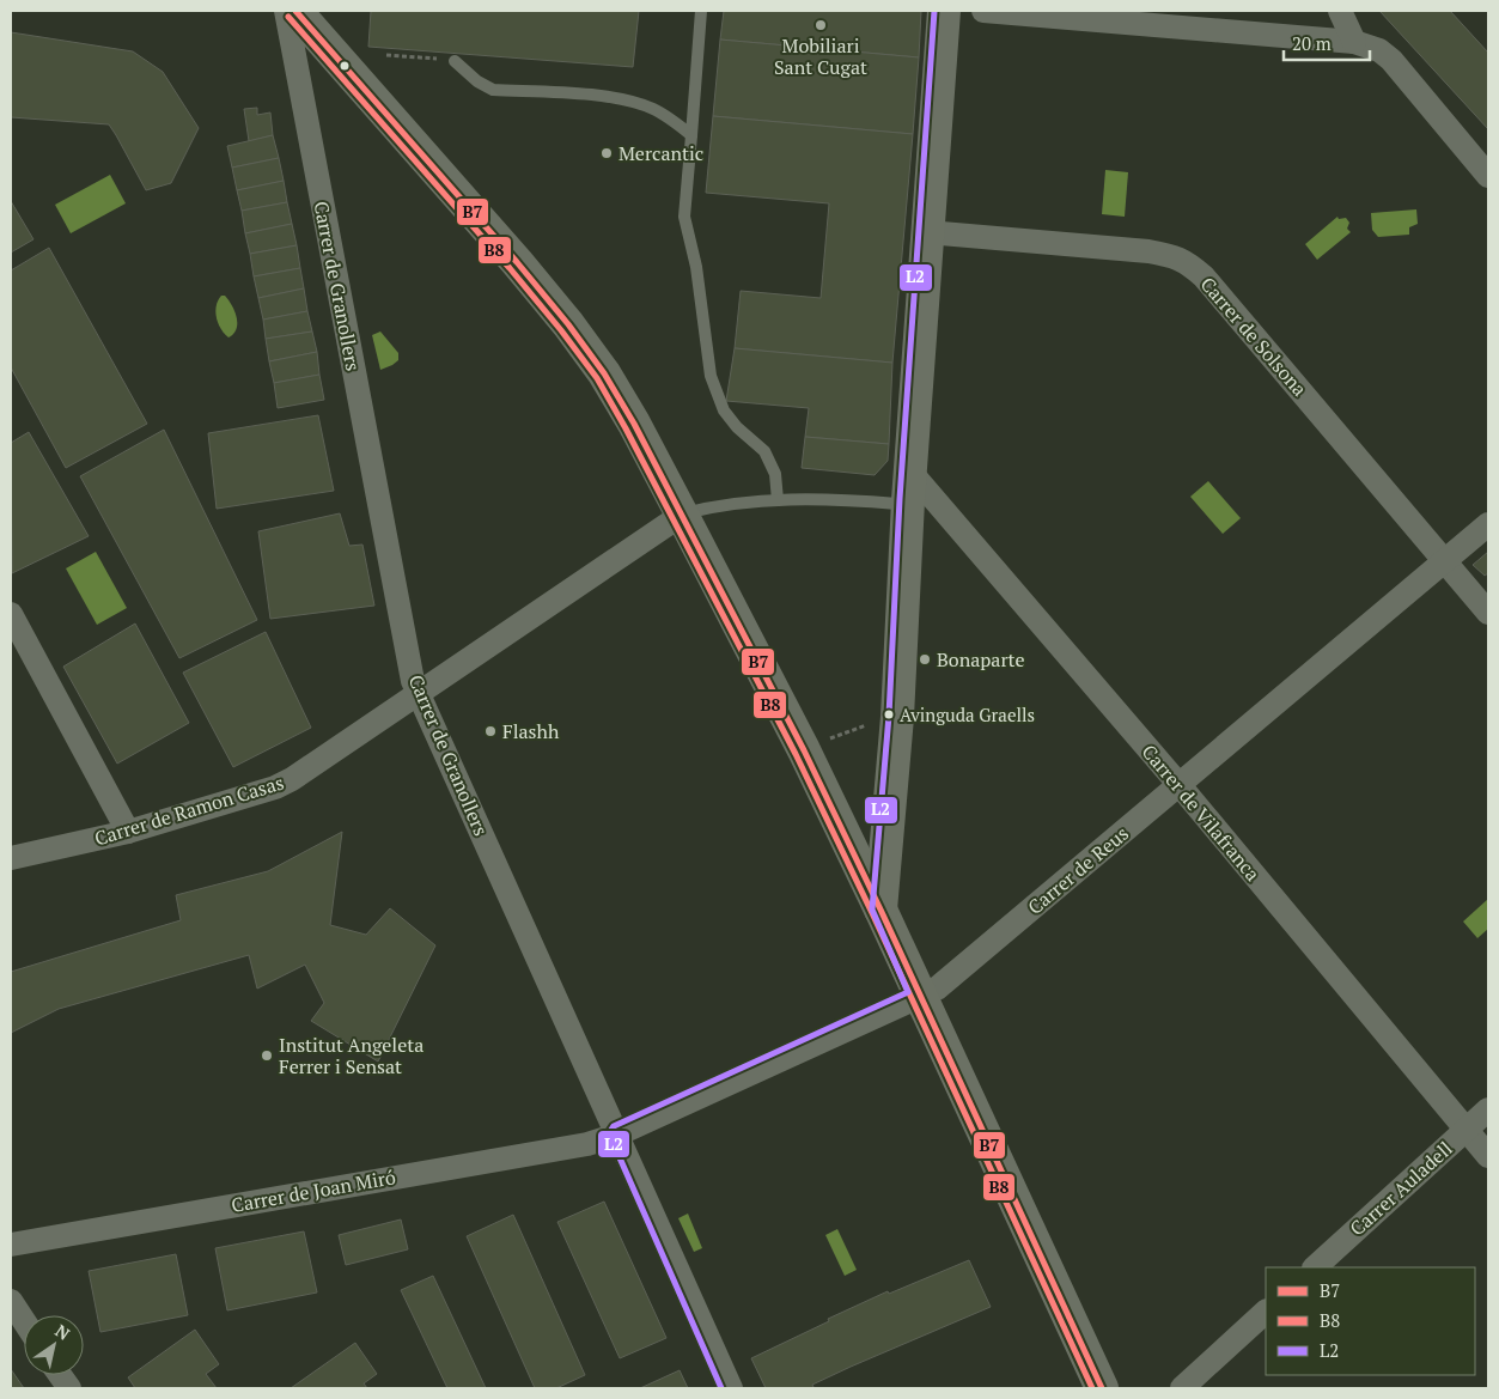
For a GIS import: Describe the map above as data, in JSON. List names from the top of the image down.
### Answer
{
  "streets": {
    "street": [
      "Carrer de Granollers",
      "Carrer de Solsona",
      "Carrer de Ramon Casas",
      "Carrer de Vilafranca",
      "Carrer de Reus",
      "Carrer Auladell",
      "Carrer de Joan Miró"
    ]
  },
  "crossings": [
    ["Carrer de Granollers", "Carrer de Ramon Casas"],
    ["Carrer de Granollers", "Carrer de Reus"],
    ["Carrer de Granollers", "Carrer de Joan Miró"],
    ["Carrer de Solsona", "Carrer de Reus"],
    ["Carrer de Vilafranca", "Carrer de Reus"],
    ["Carrer de Vilafranca", "Carrer Auladell"],
    ["Carrer de Reus", "Carrer de Joan Miró"]
  ],
  "places": [
    "Mobiliari Sant Cugat",
    "Mercantic",
    "Bonaparte",
    "Avinguda Graells",
    "Flashh",
    "Institut Angeleta Ferrer i Sensat"
  ],
  "lines": ["transit line B7", "transit line L2", "transit line B8"],
  "legend": ["B7", "B8", "L2"],
  "scale_bar": "20 m",
  "north": "top right"
}
